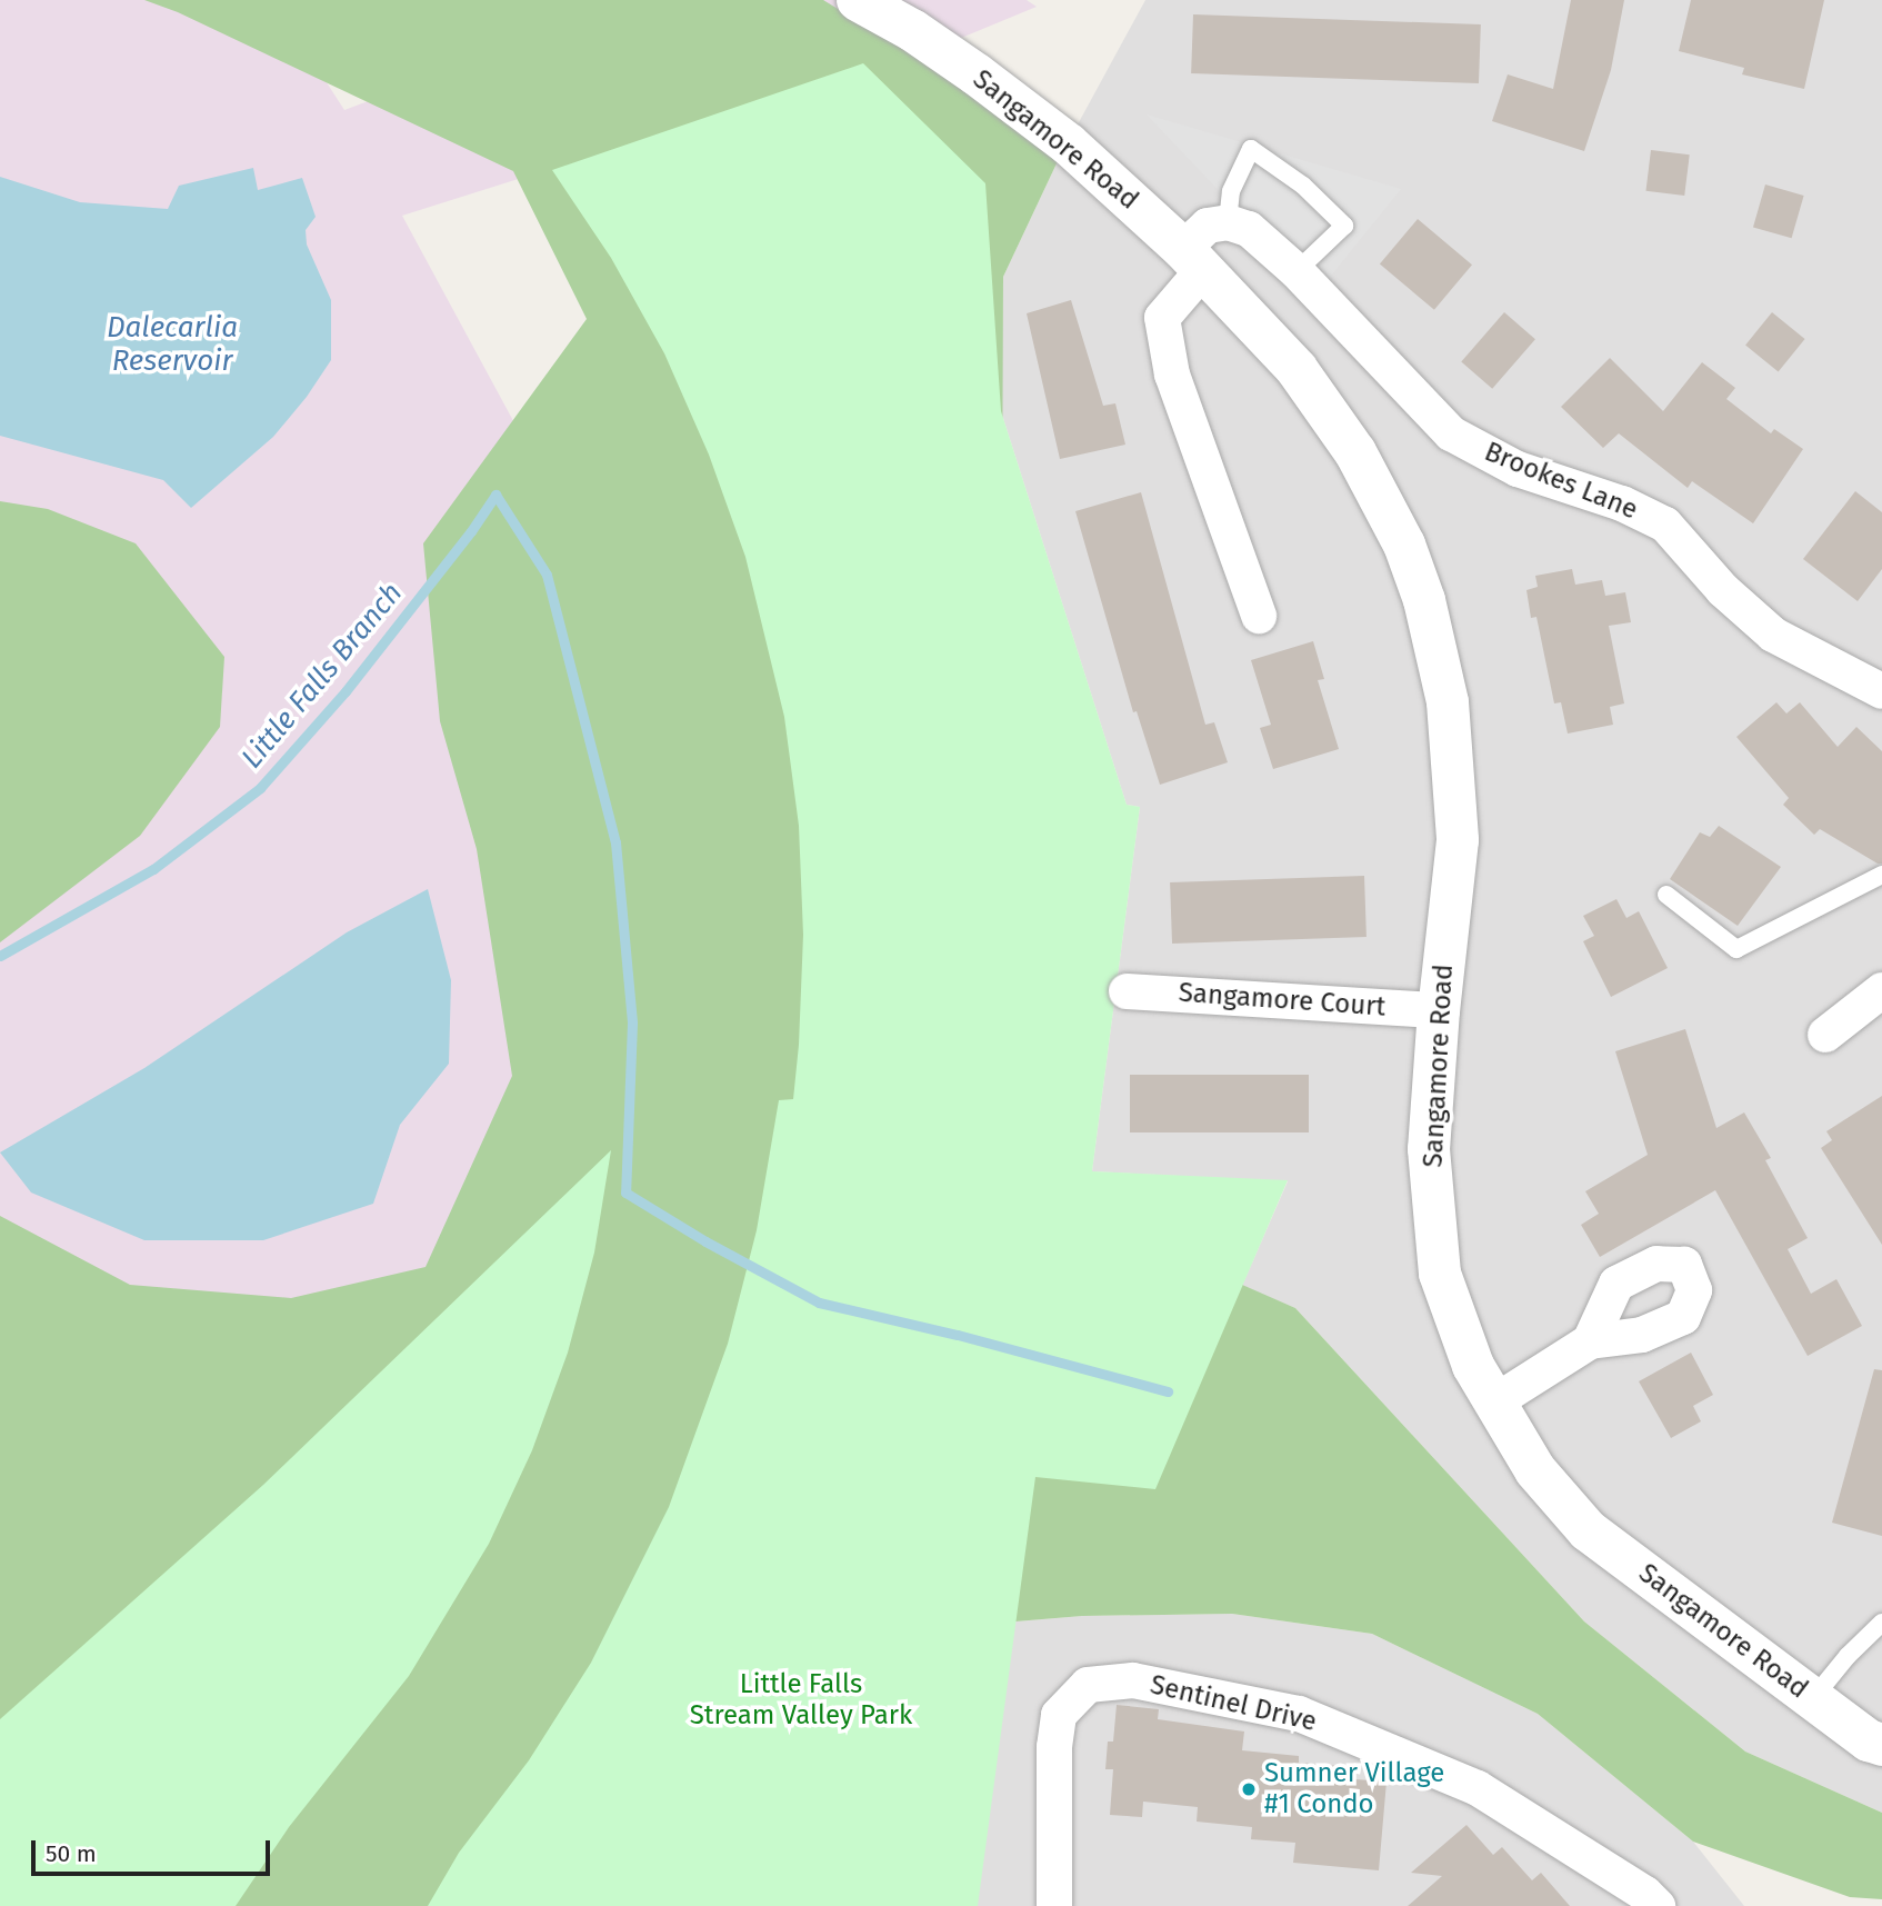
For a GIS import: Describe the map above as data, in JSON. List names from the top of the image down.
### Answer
{
  "streets": {
    "street": [
      "Sangamore Road",
      "Brookes Lane",
      "Sangamore Court",
      "Sentinel Drive"
    ]
  },
  "crossings": [
    ["Sangamore Road", "Sangamore Court"]
  ],
  "water": ["Dalecarlia Reservoir", "Little Falls Branch"],
  "parks": ["Little Falls Stream Valley Park"],
  "places": ["Sumner Village #1 Condo"],
  "scale_bar": "50 m"
}
